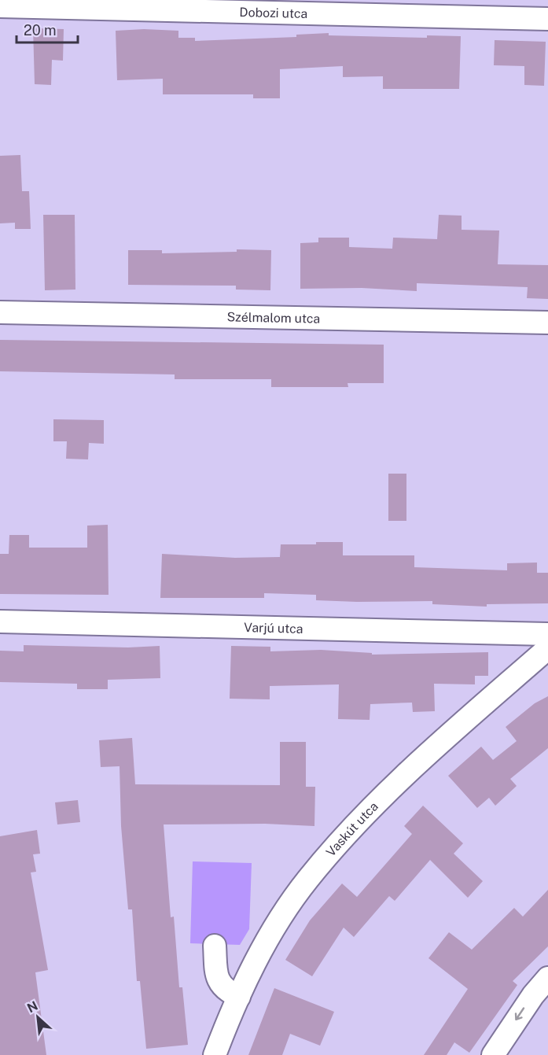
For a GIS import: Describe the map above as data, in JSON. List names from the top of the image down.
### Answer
{
  "streets": {
    "street": [
      "Dobozi utca",
      "Szélmalom utca",
      "Varjú utca",
      "Vaskút utca"
    ]
  },
  "scale_bar": "20 m",
  "north": "top left"
}
